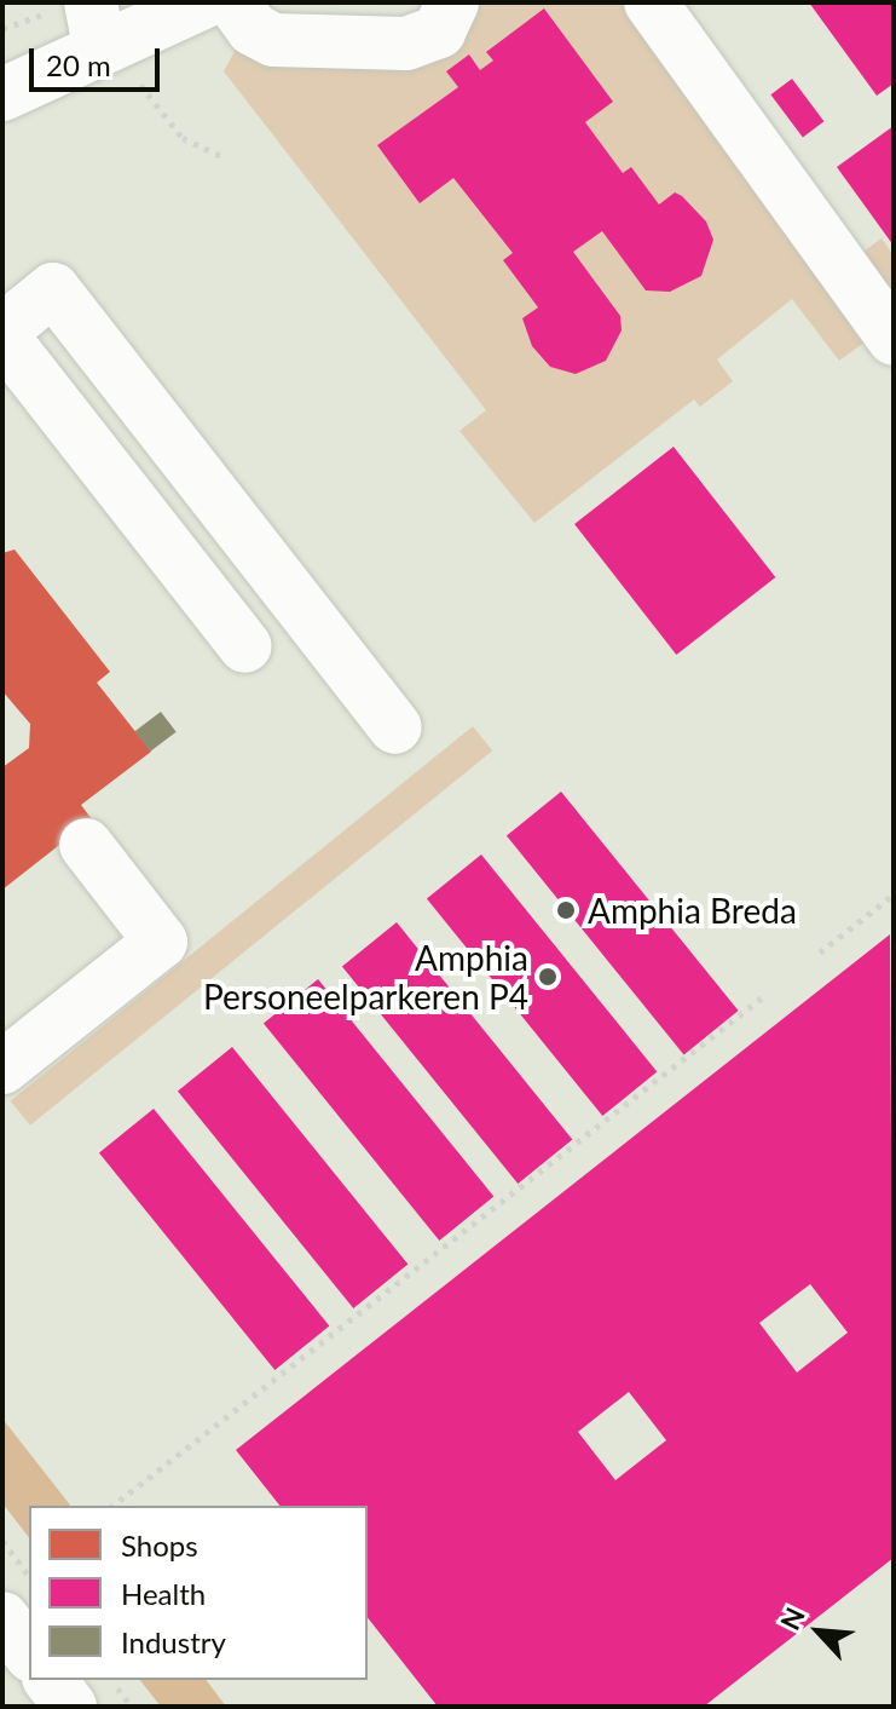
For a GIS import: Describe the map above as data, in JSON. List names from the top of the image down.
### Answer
{
  "places": ["Amphia Breda", "Amphia Personeelparkeren P4"],
  "legend": ["Shops", "Health", "Industry"],
  "scale_bar": "20 m",
  "north": "top left"
}
